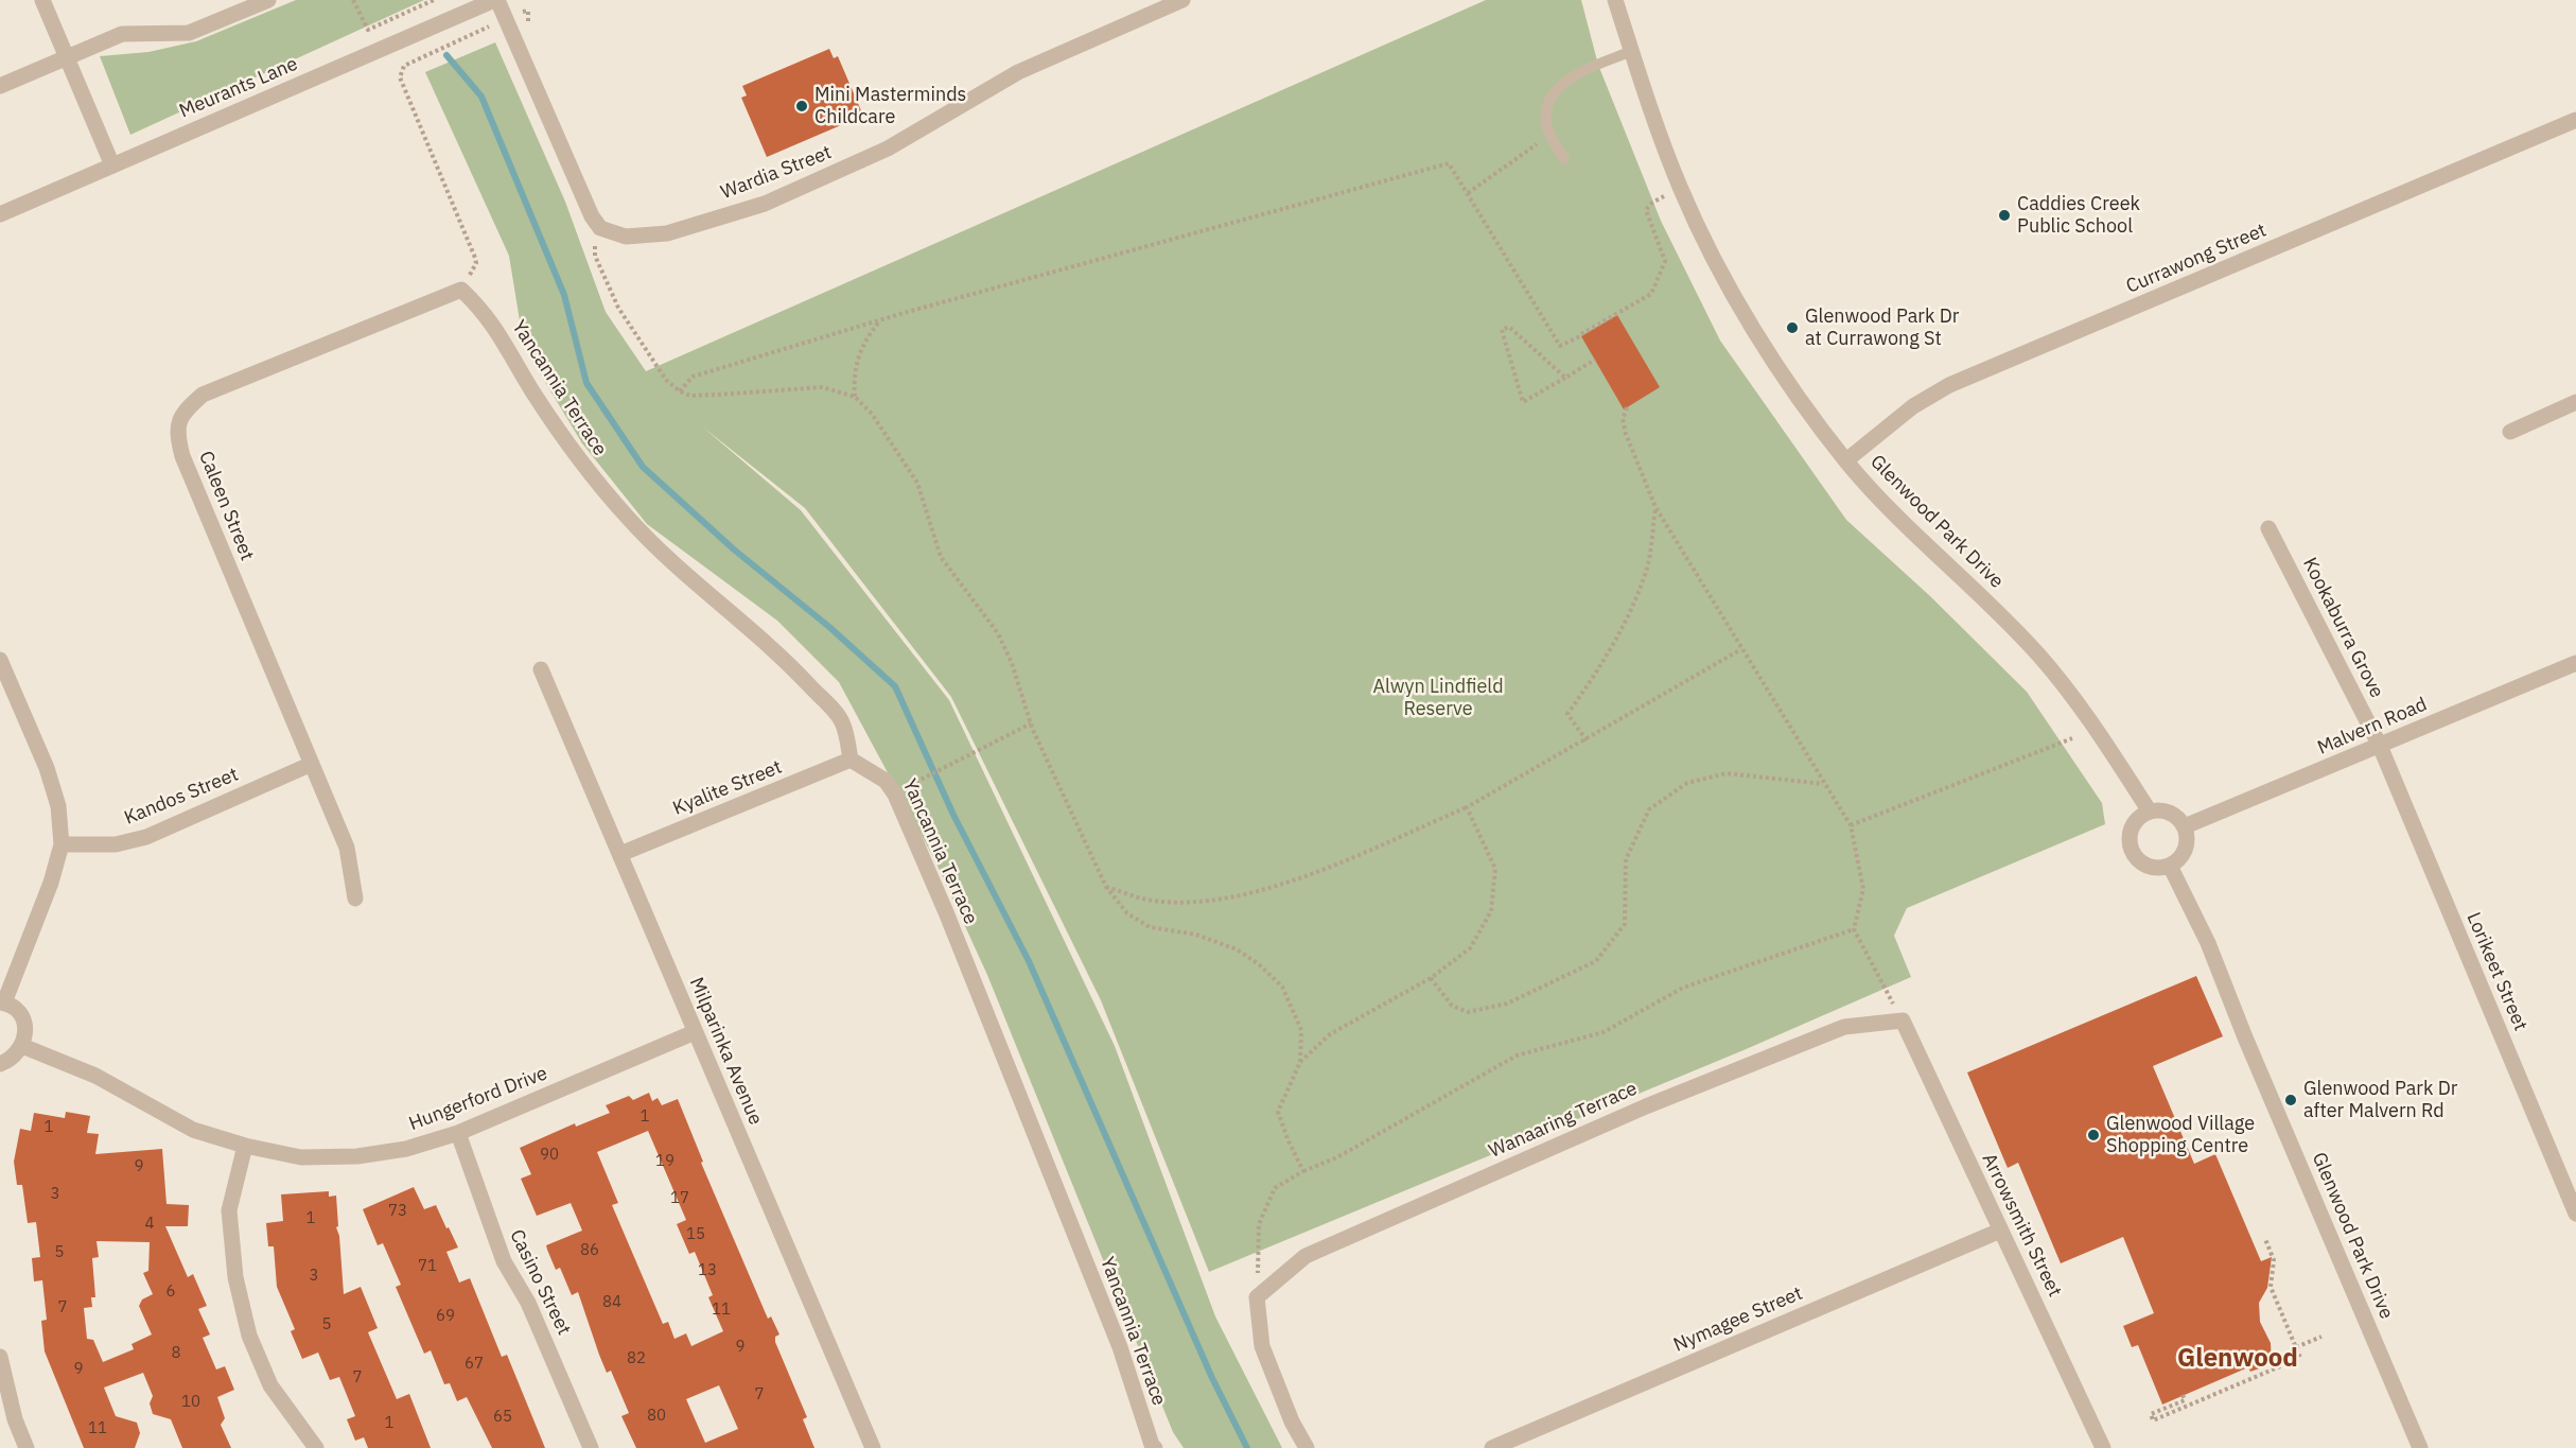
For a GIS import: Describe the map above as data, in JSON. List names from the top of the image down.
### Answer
{
  "streets": {
    "street": [
      "Meurants Lane",
      "Wardia Street",
      "Currawong Street",
      "Yancannia Terrace",
      "Caleen Street",
      "Glenwood Park Drive",
      "Kookaburra Grove",
      "Malvern Road",
      "Kyalite Street",
      "Kandos Street",
      "Lorikeet Street",
      "Milparinka Avenue",
      "Hungerford Drive",
      "Wanaaring Terrace",
      "Arrowsmith Street",
      "Casino Street",
      "Nymagee Street"
    ]
  },
  "crossings": [
    ["Currawong Street", "Glenwood Park Drive"],
    ["Yancannia Terrace", "Caleen Street"],
    ["Yancannia Terrace", "Kyalite Street"],
    ["Caleen Street", "Kandos Street"],
    ["Glenwood Park Drive", "Malvern Road"],
    ["Kookaburra Grove", "Malvern Road"],
    ["Kookaburra Grove", "Lorikeet Street"],
    ["Malvern Road", "Lorikeet Street"],
    ["Kyalite Street", "Milparinka Avenue"],
    ["Milparinka Avenue", "Hungerford Drive"],
    ["Hungerford Drive", "Casino Street"],
    ["Wanaaring Terrace", "Arrowsmith Street"],
    ["Arrowsmith Street", "Nymagee Street"]
  ],
  "districts": ["Glenwood"],
  "parks": ["Alwyn Lindfield Reserve"],
  "places": [
    "Mini Masterminds Childcare",
    "Caddies Creek Public School",
    "Glenwood Park Dr at Currawong St",
    "Glenwood Park Dr after Malvern Rd",
    "Glenwood Village Shopping Centre"
  ],
  "house_numbers": [
    "1",
    "1",
    "90",
    "19",
    "9",
    "3",
    "17",
    "73",
    "1",
    "4",
    "15",
    "86",
    "5",
    "71",
    "13",
    "3",
    "6",
    "84",
    "7",
    "11",
    "69",
    "5",
    "9",
    "8",
    "82",
    "67",
    "9",
    "7",
    "7",
    "10",
    "80",
    "65",
    "1",
    "11"
  ]
}
